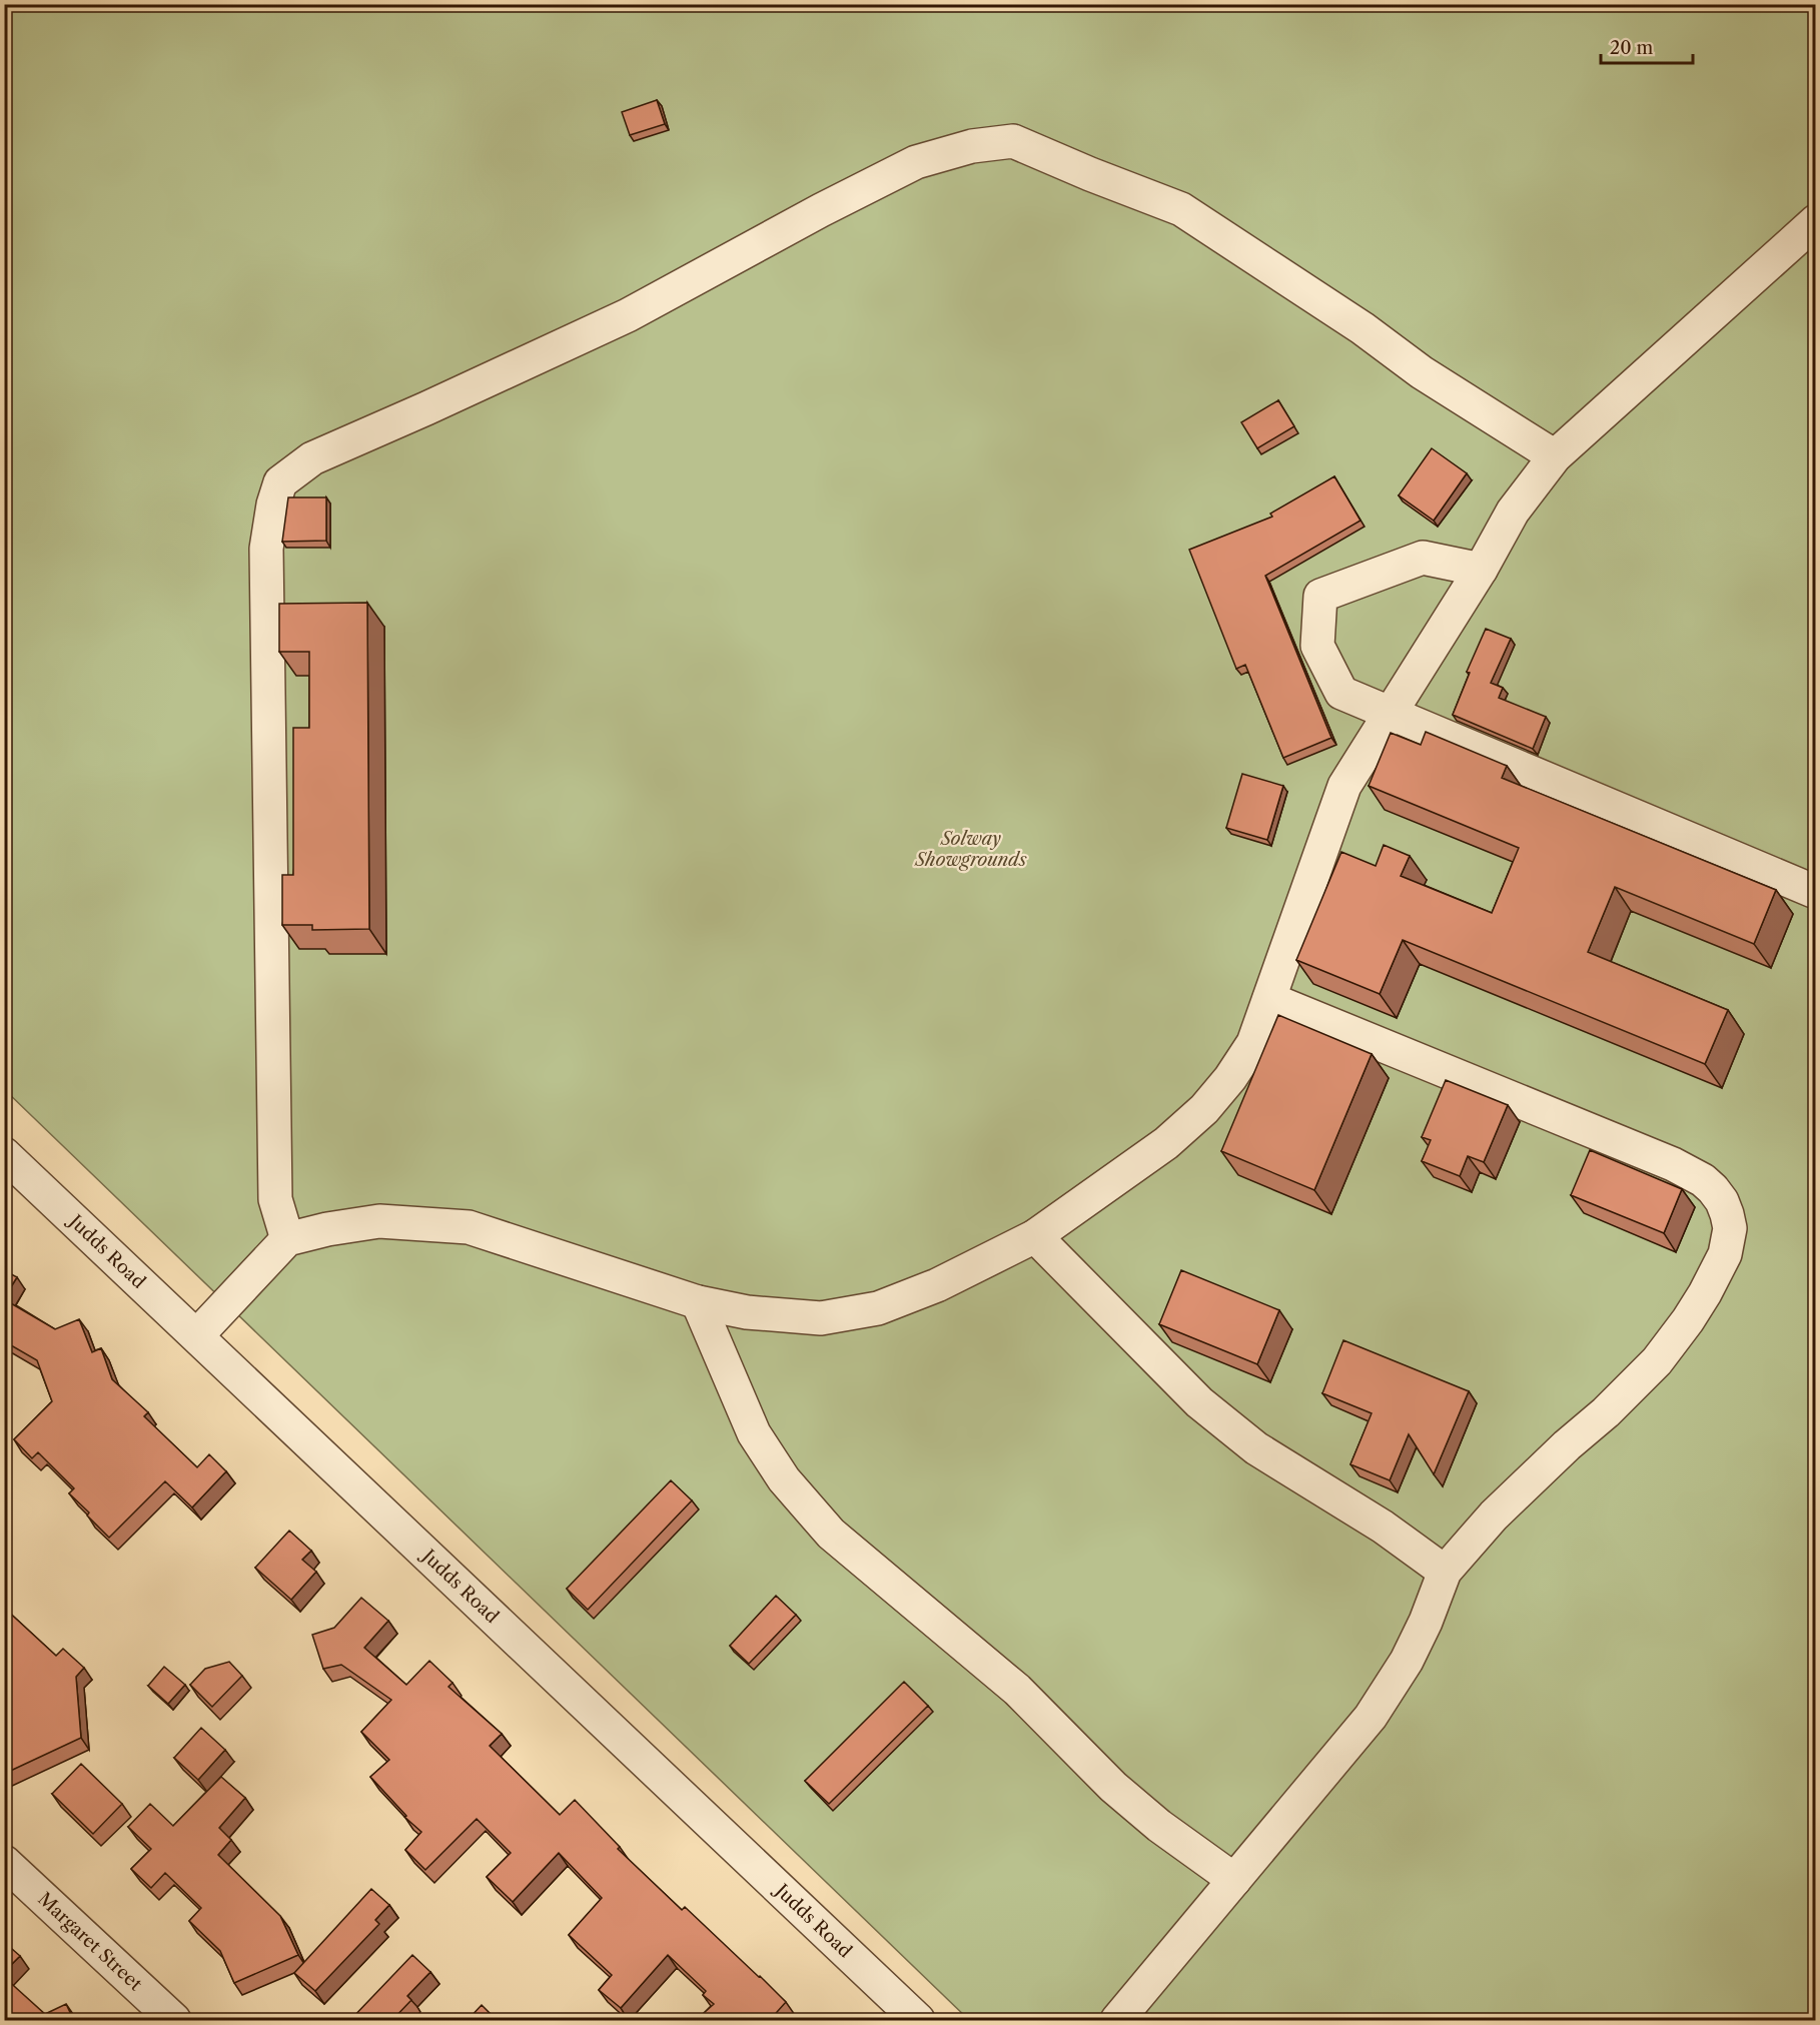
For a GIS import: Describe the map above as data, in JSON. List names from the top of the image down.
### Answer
{
  "streets": {
    "street": ["Judds Road", "Margaret Street"]
  },
  "parks": ["Solway Showgrounds"],
  "scale_bar": "20 m"
}
